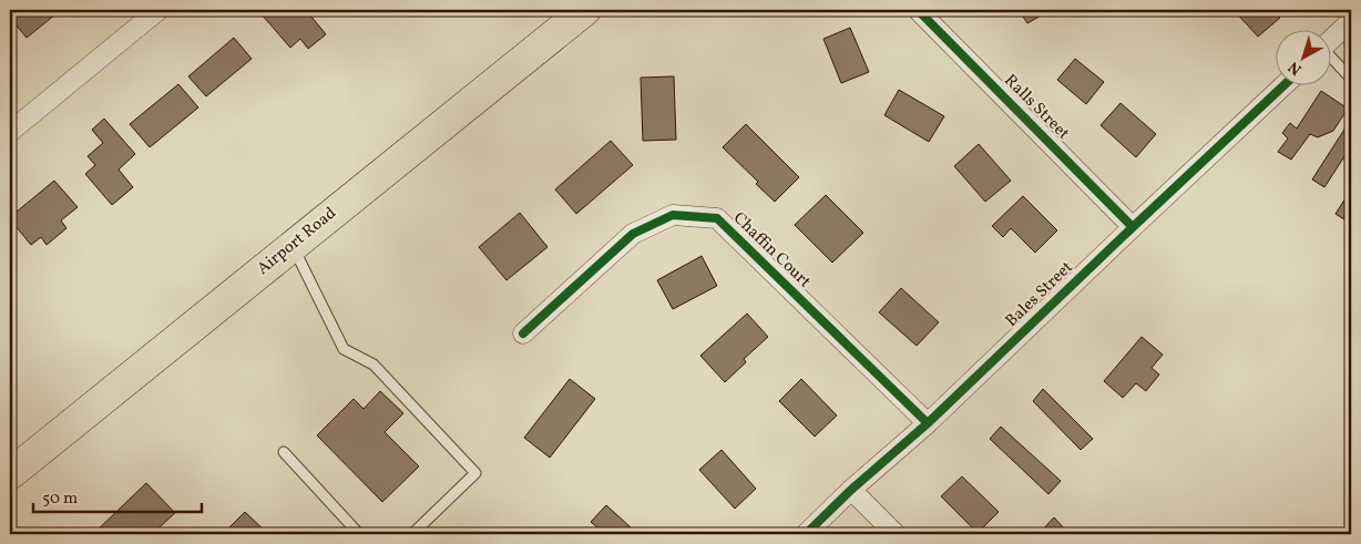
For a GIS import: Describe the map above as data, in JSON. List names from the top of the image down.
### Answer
{
  "streets": {
    "highway": ["Airport Road"],
    "street": ["Ralls Street", "Chaffin Court", "Bales Street"]
  },
  "crossings": [
    ["Ralls Street", "Bales Street"],
    ["Chaffin Court", "Bales Street"]
  ],
  "scale_bar": "50 m",
  "north": "bottom left"
}
